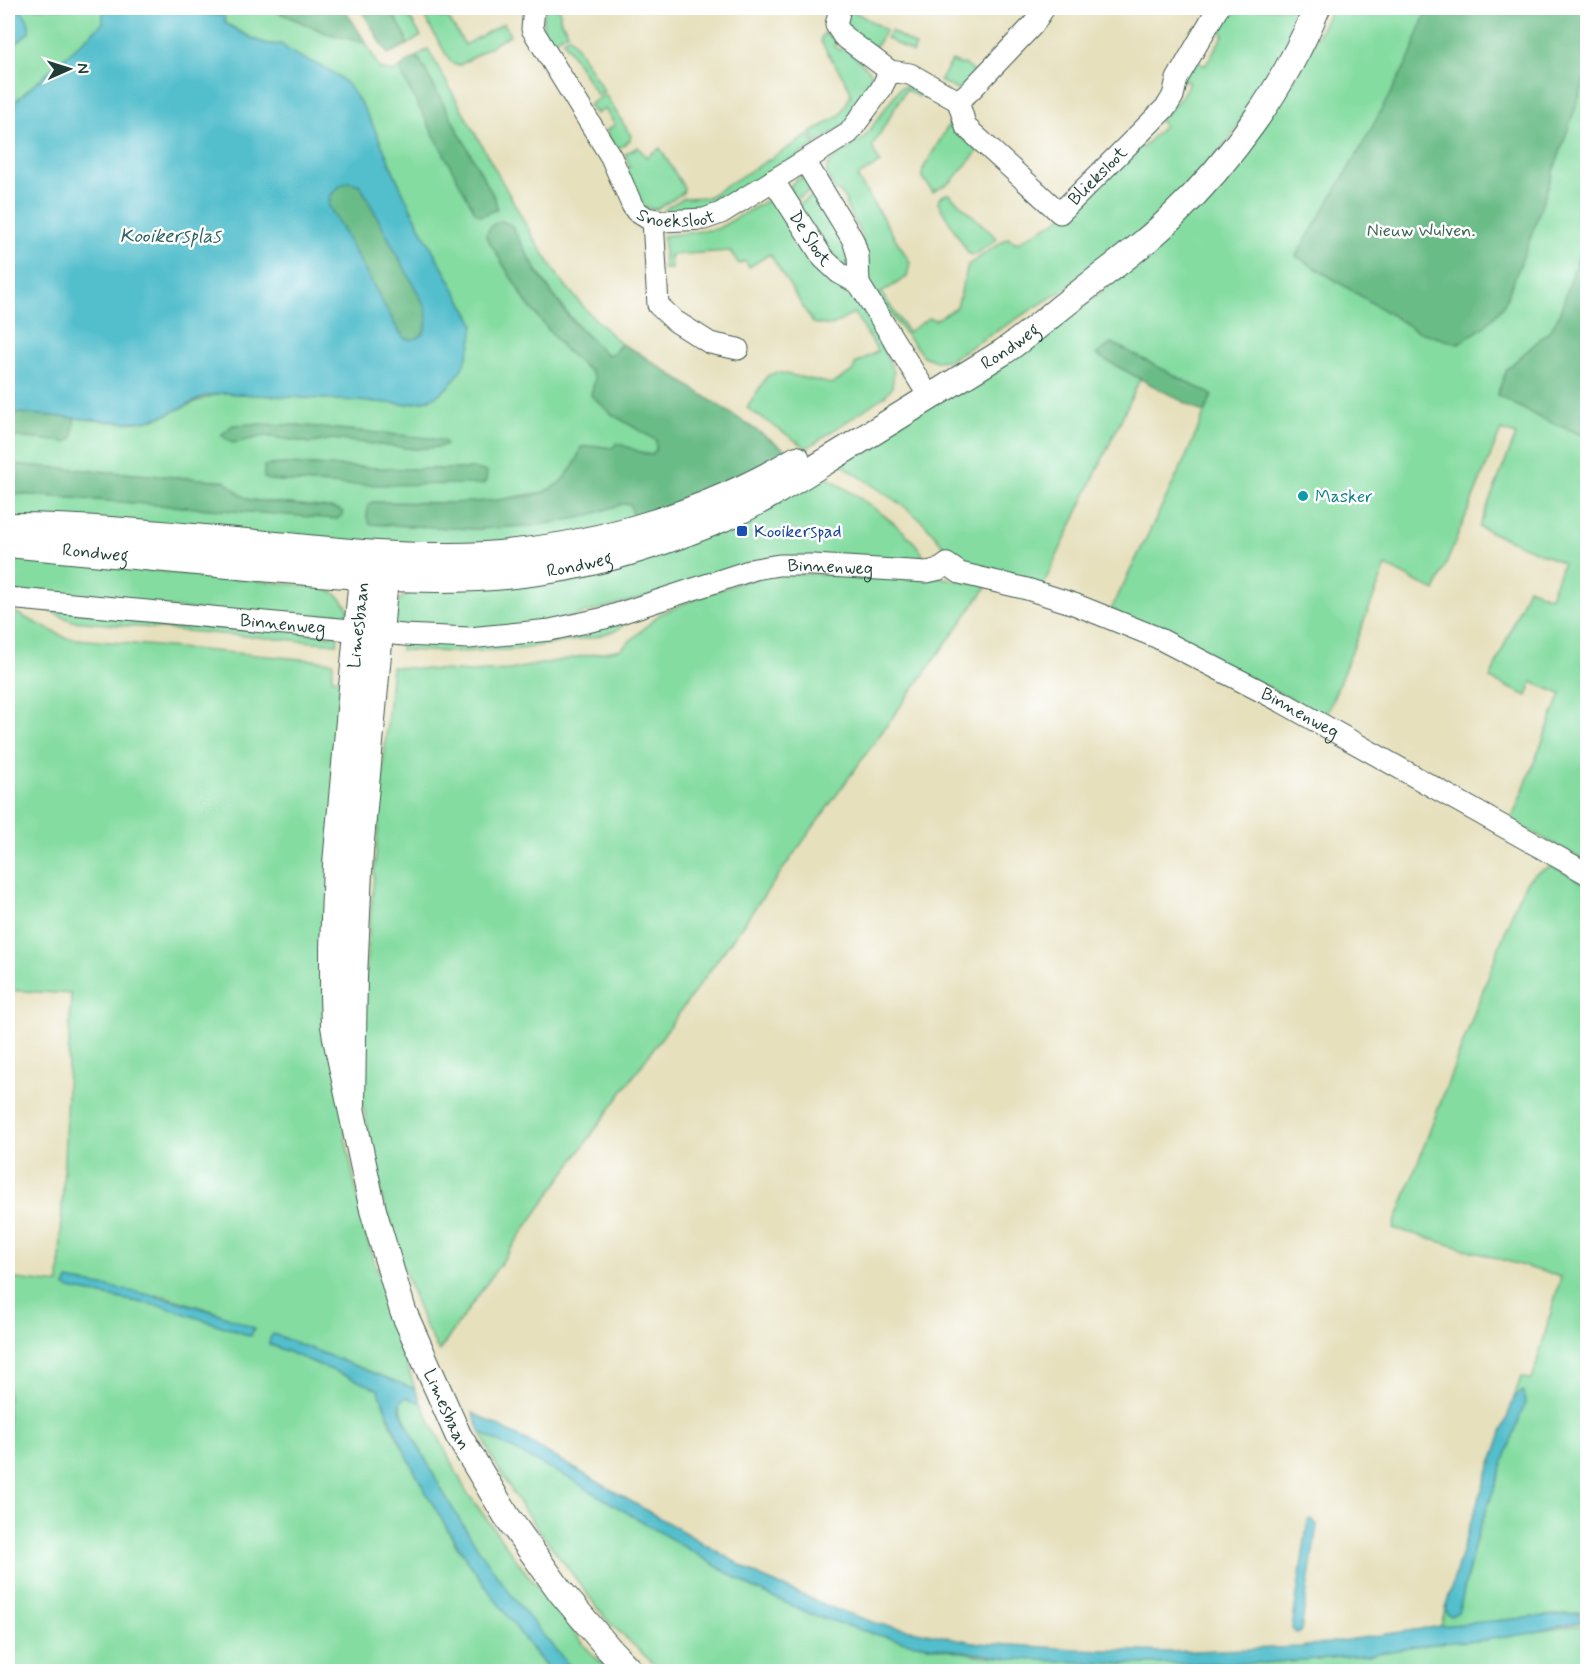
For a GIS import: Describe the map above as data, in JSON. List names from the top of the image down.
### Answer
{
  "streets": {
    "main road": ["Rondweg", "Limesbaan"],
    "street": [
      "Blieksloot",
      "Snoeksloot",
      "De Sloot",
      "Binnenweg"
    ]
  },
  "crossings": [
    ["Snoeksloot", "De Sloot"],
    ["De Sloot", "Rondweg"],
    ["Rondweg", "Limesbaan"],
    ["Binnenweg", "Limesbaan"]
  ],
  "water": ["Kooikersplas"],
  "parks": ["Nieuw Wulven."],
  "places": {
    "other": ["Masker"],
    "transit": ["Kooikerspad"]
  },
  "north": "right"
}
